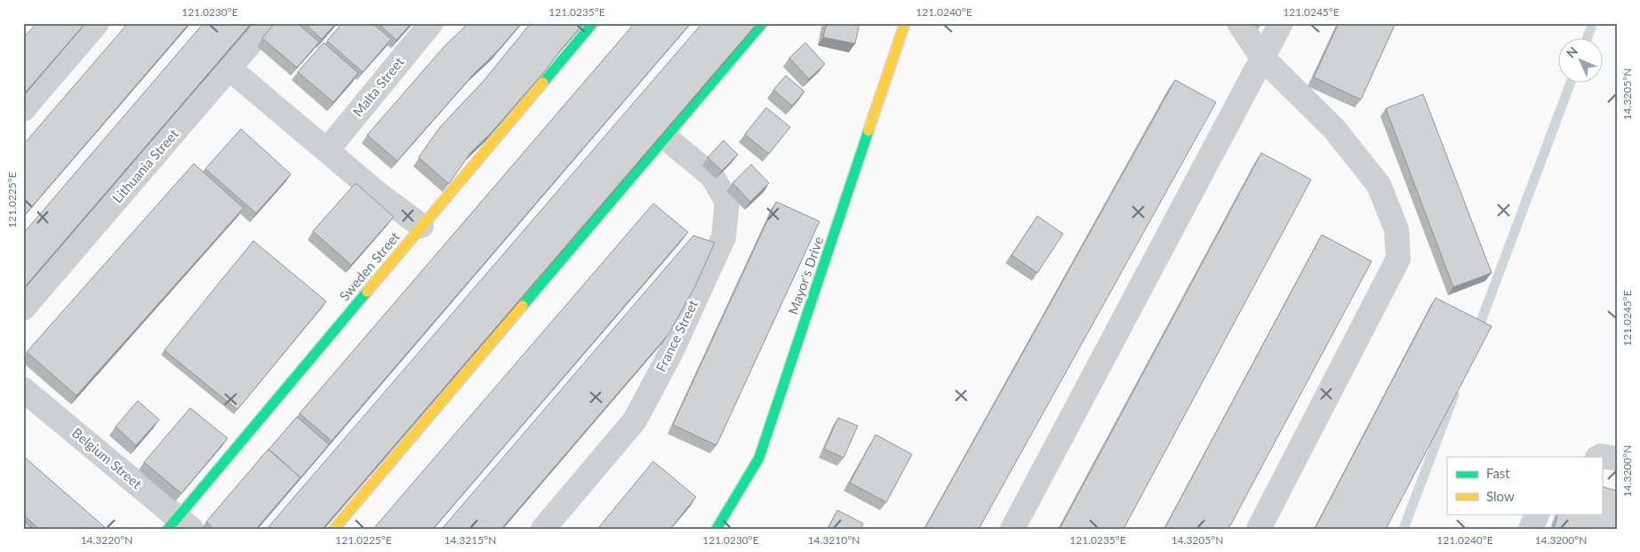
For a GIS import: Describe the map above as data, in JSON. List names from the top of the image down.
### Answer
{
  "streets": {
    "street": [
      "Malta Street",
      "Lithuania Street",
      "Sweden Street",
      "Mayor's Drive",
      "France Street",
      "Belgium Street"
    ]
  },
  "crossings": [
    ["Sweden Street", "Belgium Street"]
  ],
  "legend": ["Fast", "Slow"],
  "north": "top left",
  "coordinates": [
    "121.0230°E",
    "121.0235°E",
    "121.0240°E",
    "121.0245°E",
    "14.3205°N",
    "121.0225°E",
    "14.3200°N",
    "14.3220°N",
    "14.3215°N",
    "14.3210°N"
  ]
}
